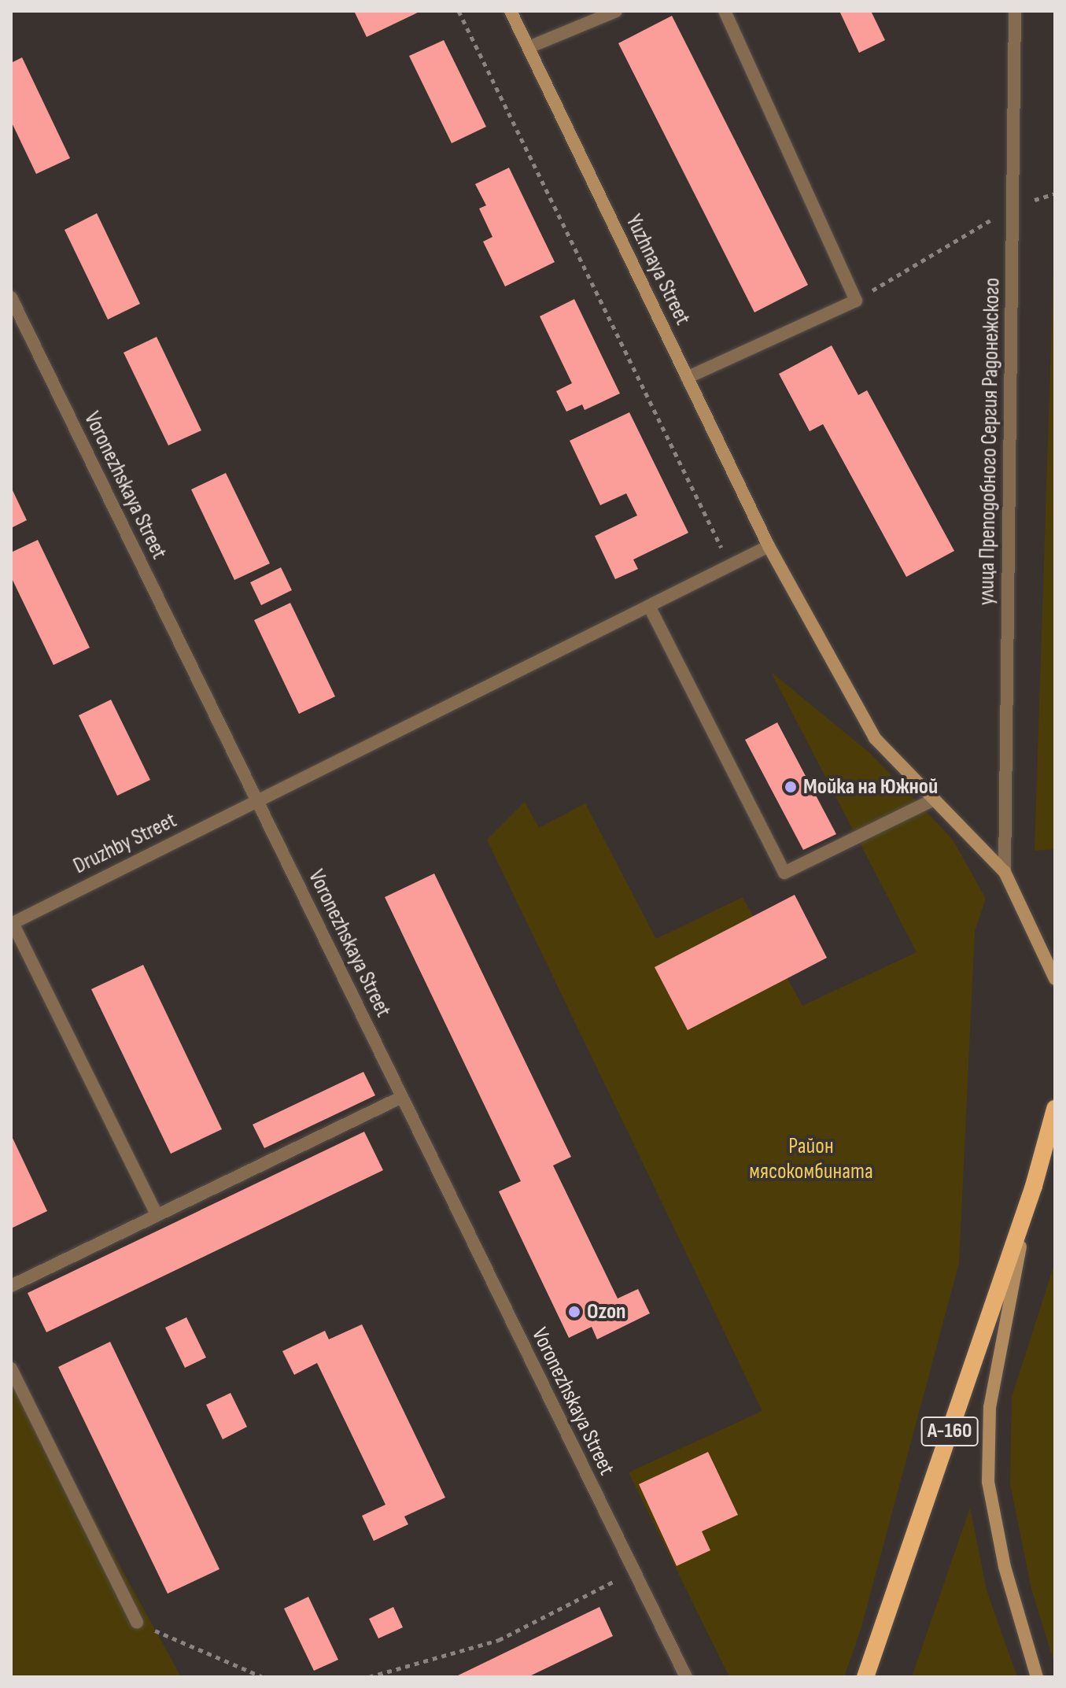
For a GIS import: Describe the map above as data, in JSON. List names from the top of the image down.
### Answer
{
  "streets": {
    "highway": ["А-160"],
    "main road": ["Yuzhnaya Street"],
    "street": ["улица Преподобного Сергия Радонежского", "Voronezhskaya Street", "Druzhby Street"]
  },
  "crossings": [
    ["Yuzhnaya Street", "улица Преподобного Сергия Радонежского"],
    ["Yuzhnaya Street", "Druzhby Street"],
    ["Voronezhskaya Street", "Druzhby Street"]
  ],
  "parks": ["Район мясокомбината"],
  "places": ["Мойка на Южной", "Ozon"]
}
